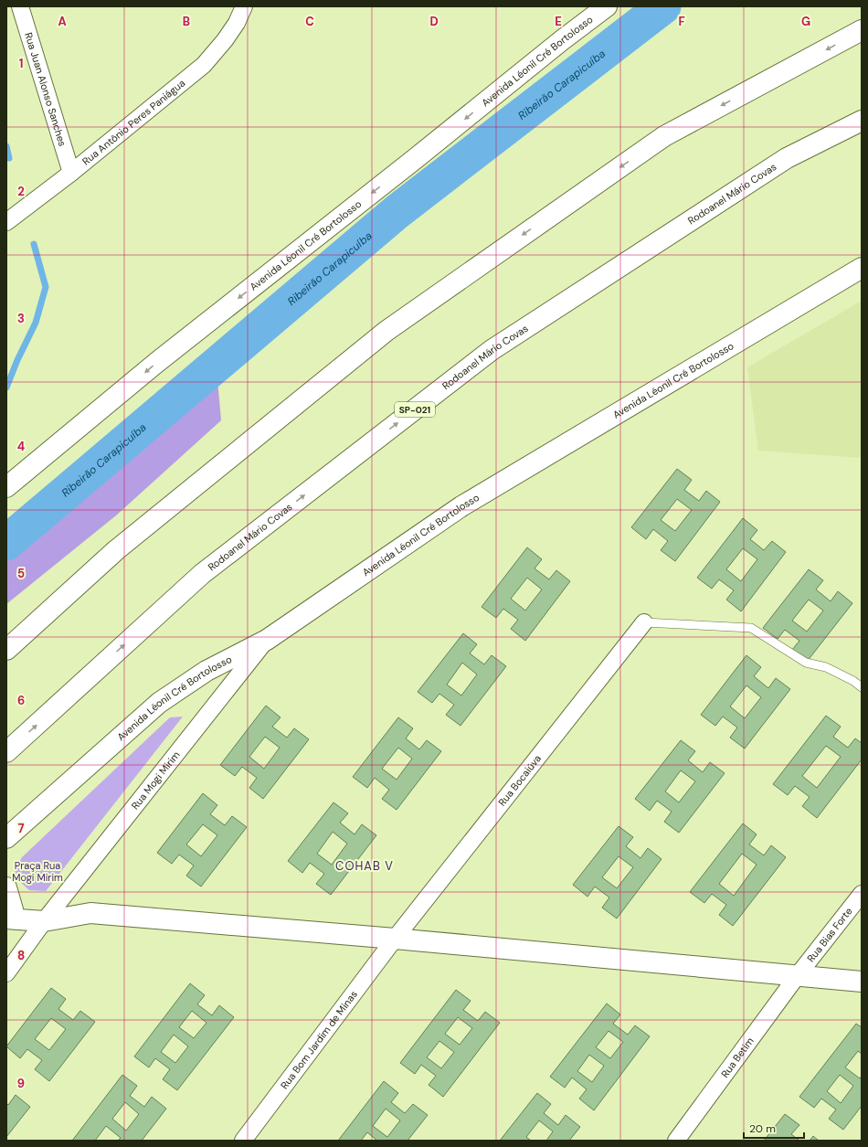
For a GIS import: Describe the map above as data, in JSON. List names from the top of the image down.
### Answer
{
  "streets": {
    "main road": ["Avenida Léonil Cré Bortolosso", "Rodoanel Mário Covas", "SP-021"],
    "street": [
      "Rua Juan Alonso Sanches",
      "Rua Antônio Peres Paniágua",
      "Rua Mogi Mirim",
      "Rua Bocaiúva",
      "Rua Bias Forte",
      "Rua Bom Jardim de Minas",
      "Rua Betim"
    ]
  },
  "crossings": [
    ["Avenida Léonil Cré Bortolosso", "Rua Mogi Mirim"],
    ["Rua Juan Alonso Sanches", "Rua Antônio Peres Paniágua"],
    ["Rua Bocaiúva", "Rua Bom Jardim de Minas"],
    ["Rua Bias Forte", "Rua Betim"]
  ],
  "districts": ["COHAB V"],
  "water": ["Ribeirão Carapicuíba"],
  "parks": ["Praça Rua Mogi Mirim"],
  "scale_bar": "20 m",
  "grid": {
    "columns": [
      "A",
      "B",
      "C",
      "D",
      "E",
      "F",
      "G"
    ],
    "rows": [
      "1",
      "2",
      "3",
      "4",
      "5",
      "6",
      "7",
      "8",
      "9"
    ]
  }
}
